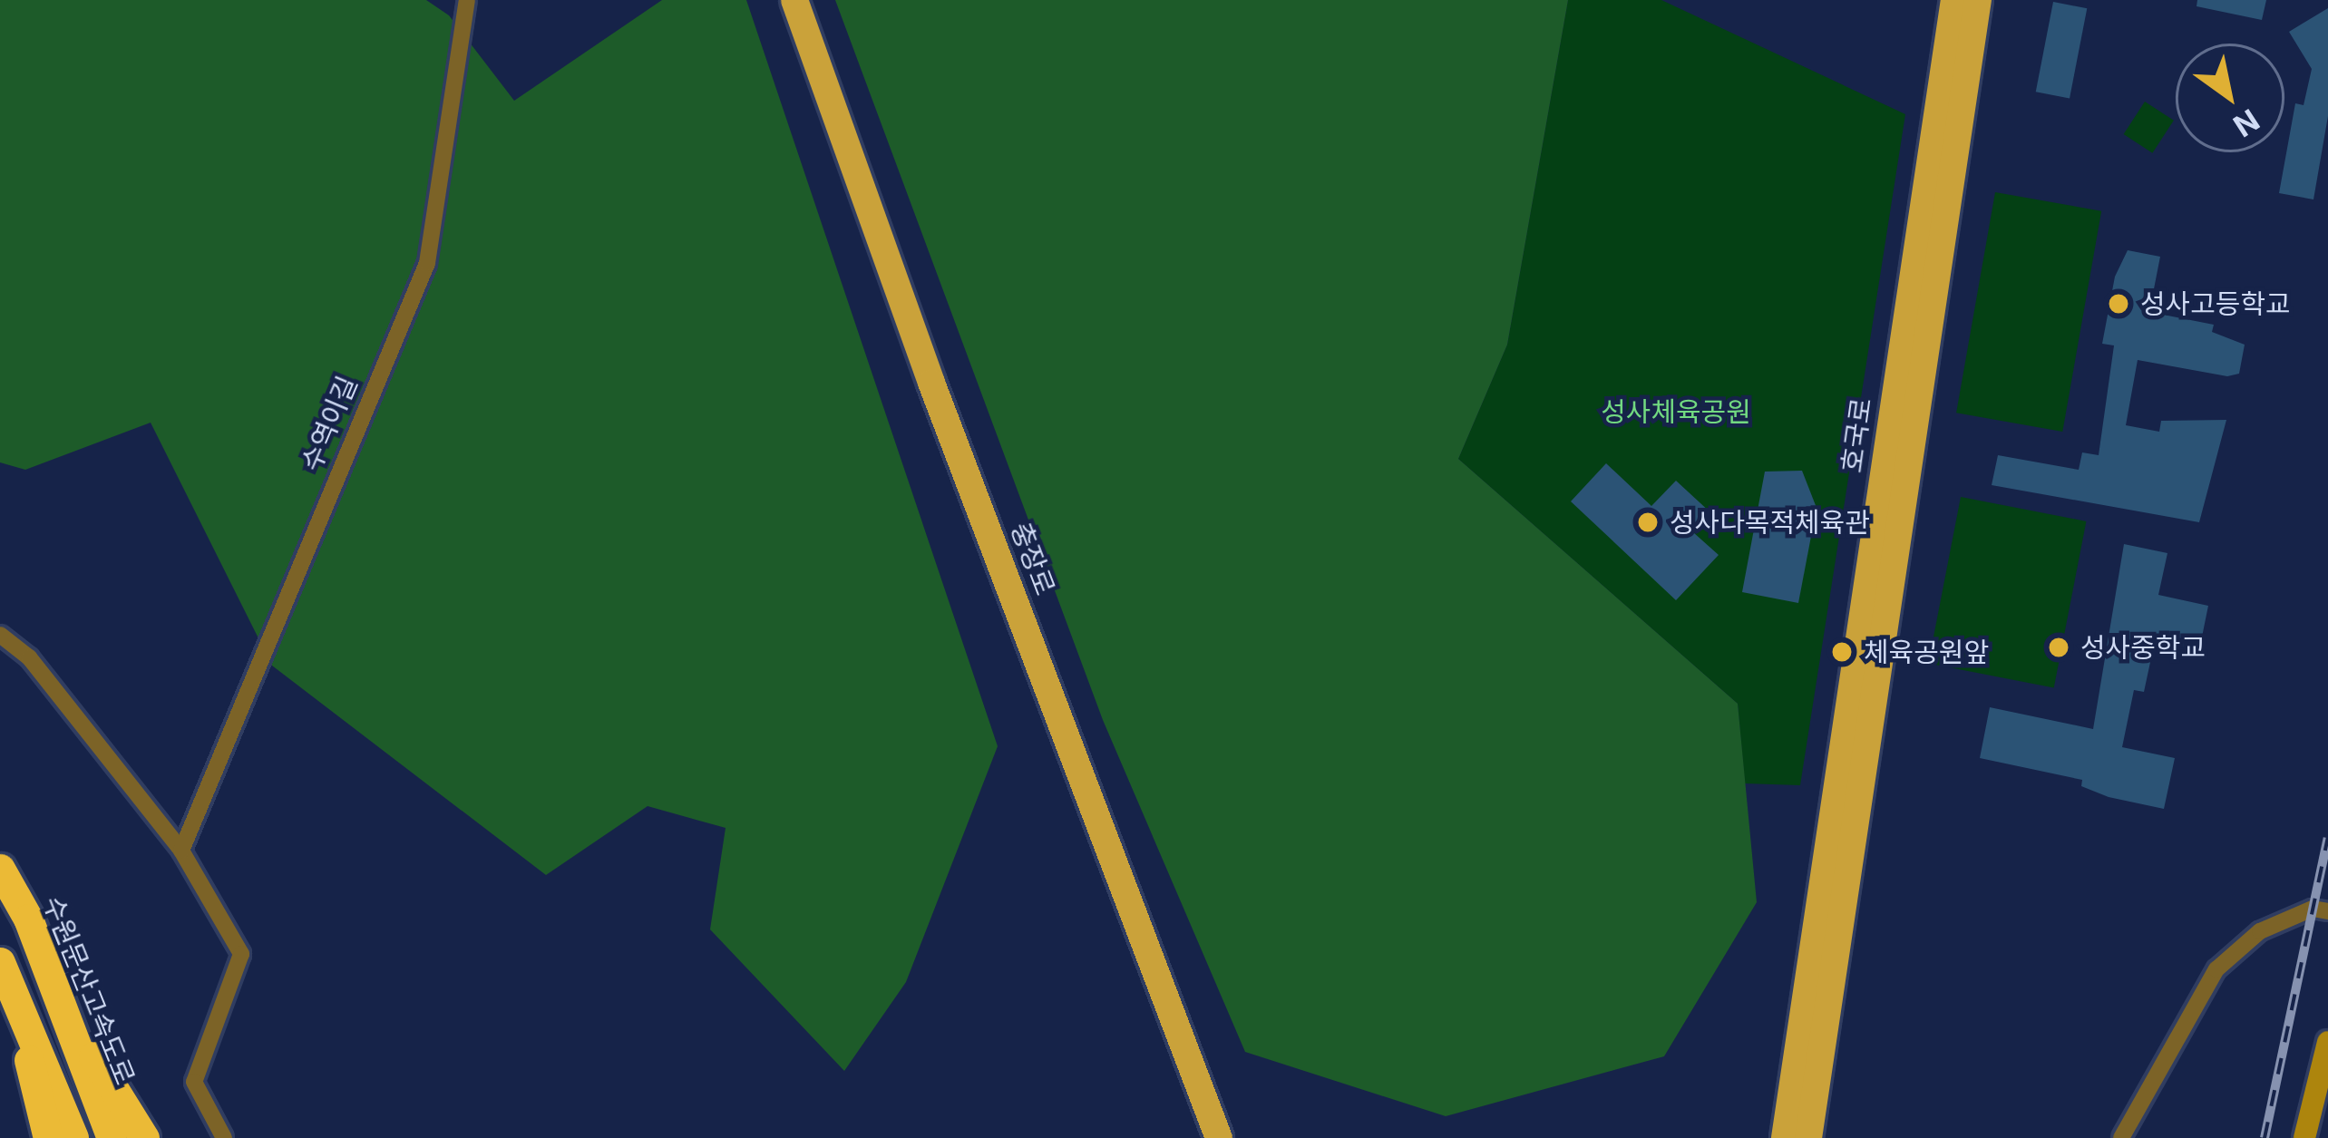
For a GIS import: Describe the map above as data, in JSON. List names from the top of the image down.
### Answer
{
  "streets": {
    "highway": ["수원문산고속도로"],
    "main road": ["호국로", "충장로"],
    "street": ["수역이길"]
  },
  "parks": ["성사체육공원"],
  "places": [
    "성사고등학교",
    "성사다목적체육관",
    "성사중학교",
    "체육공원앞"
  ],
  "north": "bottom right"
}
